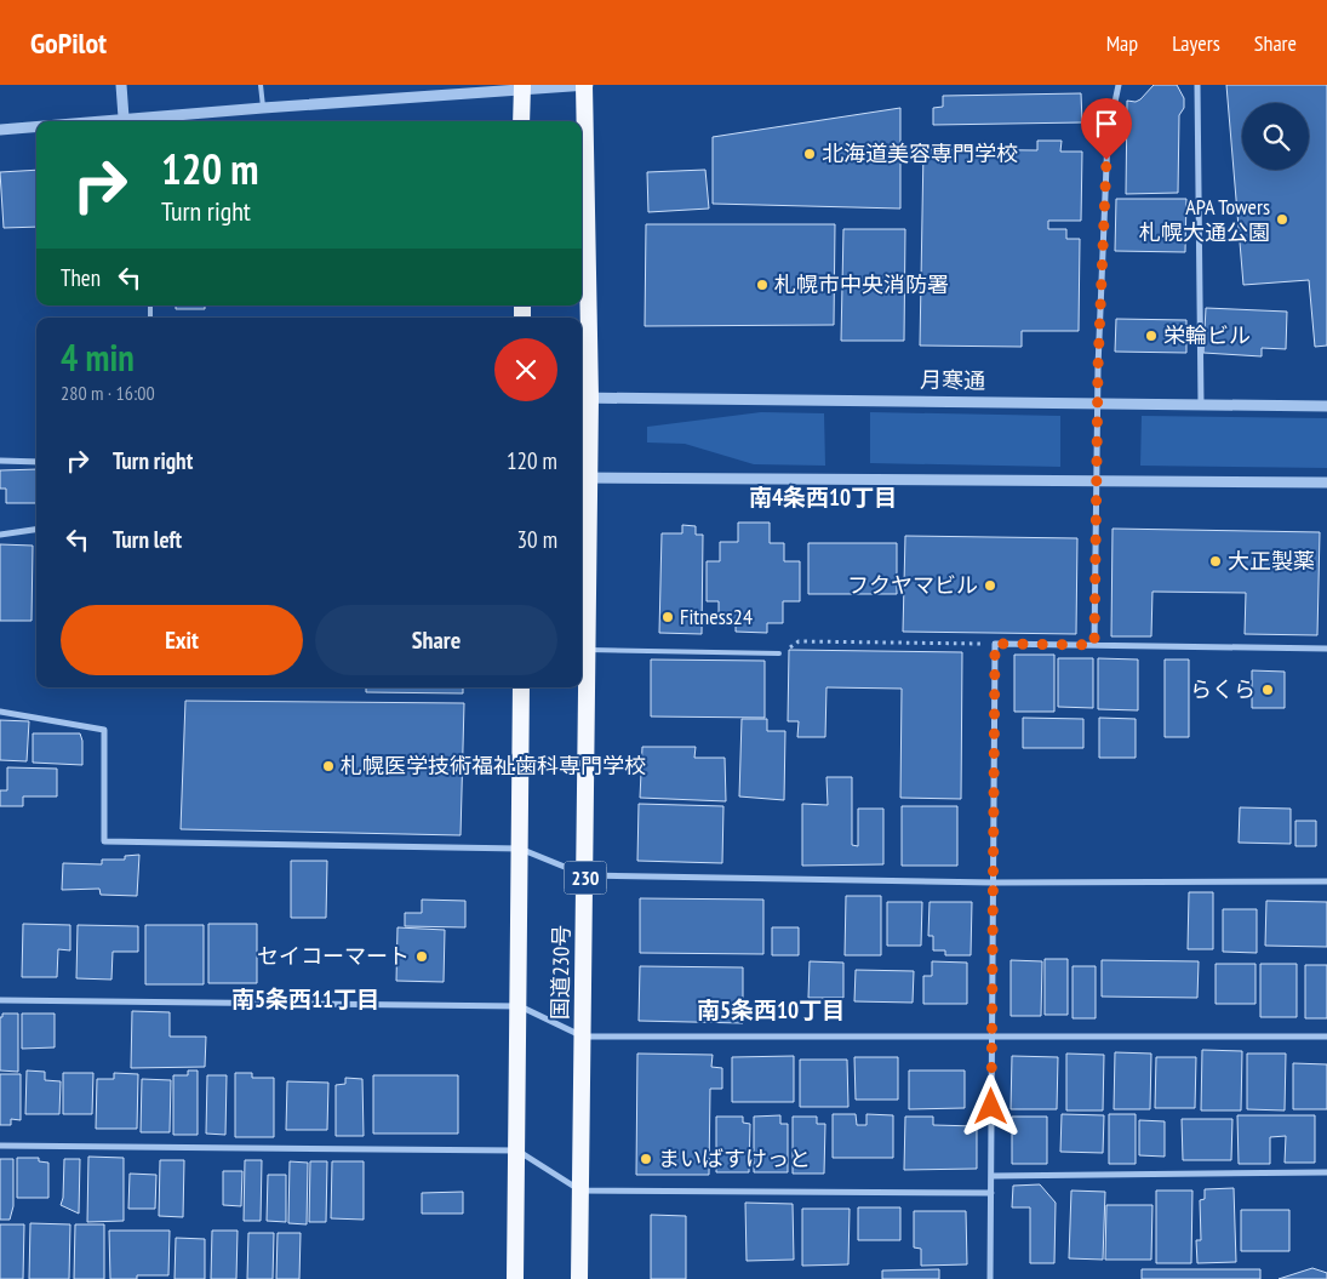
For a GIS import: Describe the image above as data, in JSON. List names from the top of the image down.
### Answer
{
  "streets": {
    "highway": ["230", "国道230号"],
    "street": ["月寒通"]
  },
  "crossings": [
    ["月寒通", "国道230号"]
  ],
  "districts": ["南4条西10丁目", "南5条西11丁目", "南5条西10丁目"],
  "places": [
    "北海道美容専門学校",
    "APA Towers 札幌大通公園",
    "札幌市中央消防署",
    "栄輪ビル",
    "大正製薬",
    "フクヤマビル",
    "Fitness24",
    "らくら",
    "札幌医学技術福祉歯科専門学校",
    "セイコーマート",
    "まいばすけっと"
  ],
  "page": {
    "header": "GoPilot",
    "nav": ["Map", "Layers", "Share"],
    "turn": ["120 m", "Turn right"],
    "then": "Then",
    "heading": ["4 min", "280 m · 16:00"],
    "list": [
      {
        "name": "Turn right",
        "value": "120 m"
      },
      {
        "name": "Turn left",
        "value": "30 m"
      }
    ],
    "buttons": ["Exit", "Share"]
  }
}
